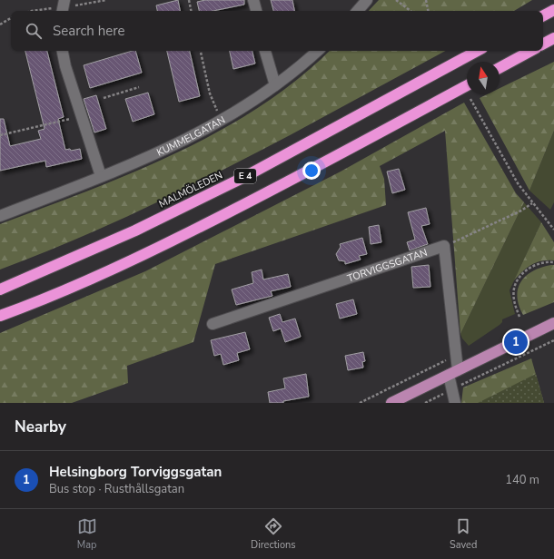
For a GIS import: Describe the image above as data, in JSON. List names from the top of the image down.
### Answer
{
  "streets": {
    "highway": ["E 4", "MALMÖLEDEN"],
    "street": ["KUMMELGATAN", "TORVIGGSGATAN"]
  },
  "north": "top",
  "page": {
    "search": "Search here",
    "pins": "1",
    "heading": "Nearby",
    "list": [
      {
        "mark": "1",
        "name": "Helsingborg Torviggsgatan",
        "note": "Bus stop · Rusthållsgatan",
        "value": "140 m"
      }
    ],
    "nav": ["Map", "Directions", "Saved"]
  }
}
